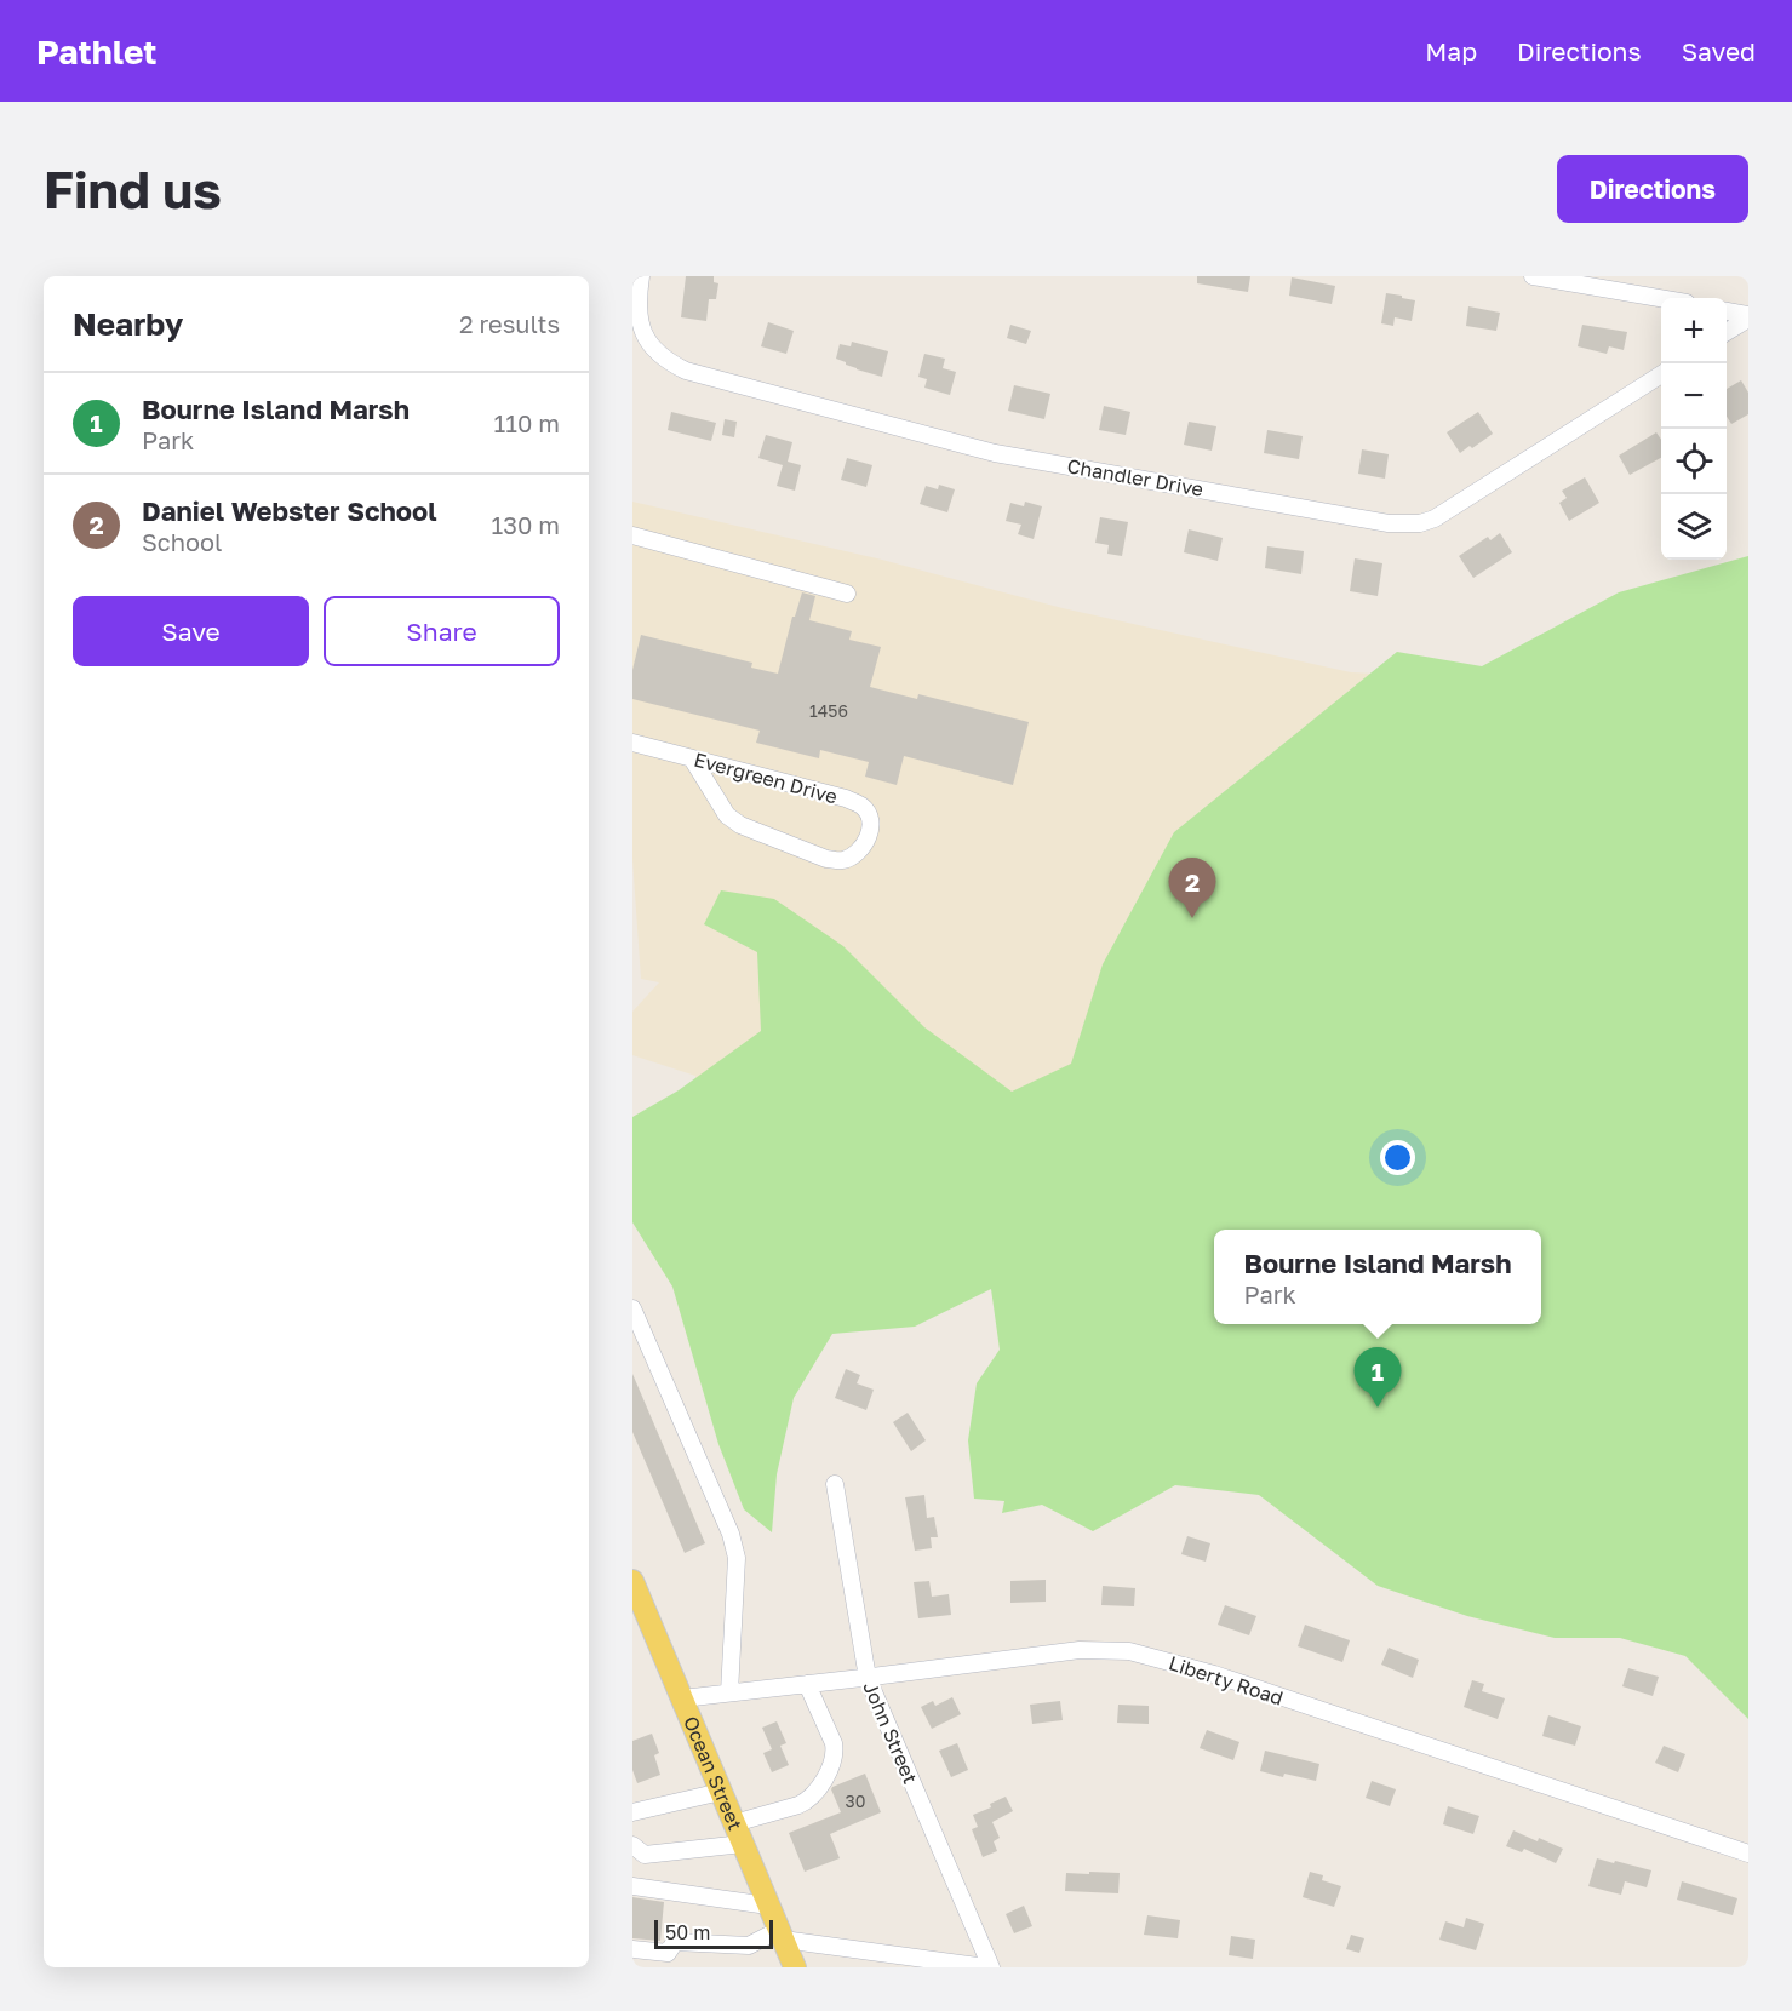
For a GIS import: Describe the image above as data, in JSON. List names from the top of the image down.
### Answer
{
  "streets": {
    "main road": ["Ocean Street"],
    "street": [
      "Chandler Drive",
      "Evergreen Drive",
      "Liberty Road",
      "John Street"
    ]
  },
  "crossings": [
    ["Liberty Road", "John Street"],
    ["Liberty Road", "Ocean Street"]
  ],
  "house_numbers": ["1456", "30"],
  "scale_bar": "50 m",
  "page": {
    "header": "Pathlet",
    "nav": ["Map", "Directions", "Saved"],
    "buttons": [
      "Directions",
      ["Save", "Share"]
    ],
    "title": "Find us",
    "heading": ["Nearby", "2 results"],
    "map_buttons": ["+", "−"],
    "list": [
      {
        "mark": "1",
        "name": "Bourne Island Marsh",
        "note": "Park",
        "value": "110 m"
      },
      {
        "mark": "2",
        "name": "Daniel Webster School",
        "note": "School",
        "value": "130 m"
      }
    ],
    "pins": ["2", "1"],
    "popup": ["Bourne Island Marsh", "Park"],
    "scale": "50 m"
  }
}
